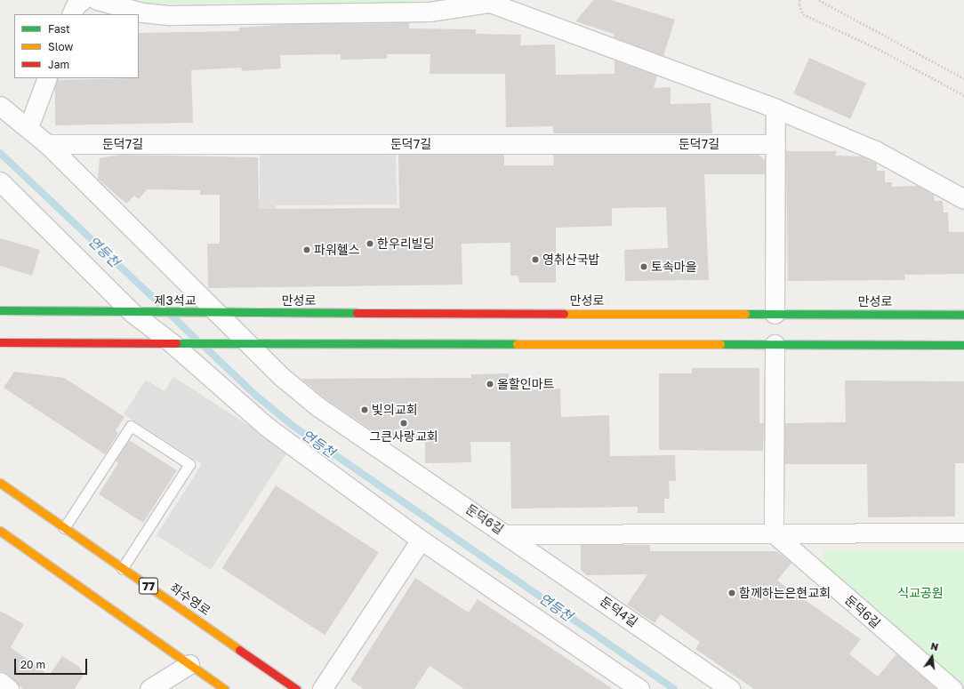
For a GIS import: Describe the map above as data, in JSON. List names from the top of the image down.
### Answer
{
  "streets": {
    "street": [
      "둔덕7길",
      "제3석교",
      "만성로",
      "둔덕6길",
      "77",
      "좌수영로",
      "둔덕4길"
    ]
  },
  "crossings": [
    ["제3석교", "만성로"],
    ["둔덕6길", "둔덕4길"]
  ],
  "water": ["연등천"],
  "parks": ["식교공원"],
  "places": [
    "한우리빌딩",
    "파워헬스",
    "영취산국밥",
    "토속마을",
    "올할인마트",
    "빛의교회",
    "그큰사랑교회",
    "함께하는은현교회"
  ],
  "legend": ["Fast", "Slow", "Jam"],
  "scale_bar": "20 m",
  "north": "top"
}
